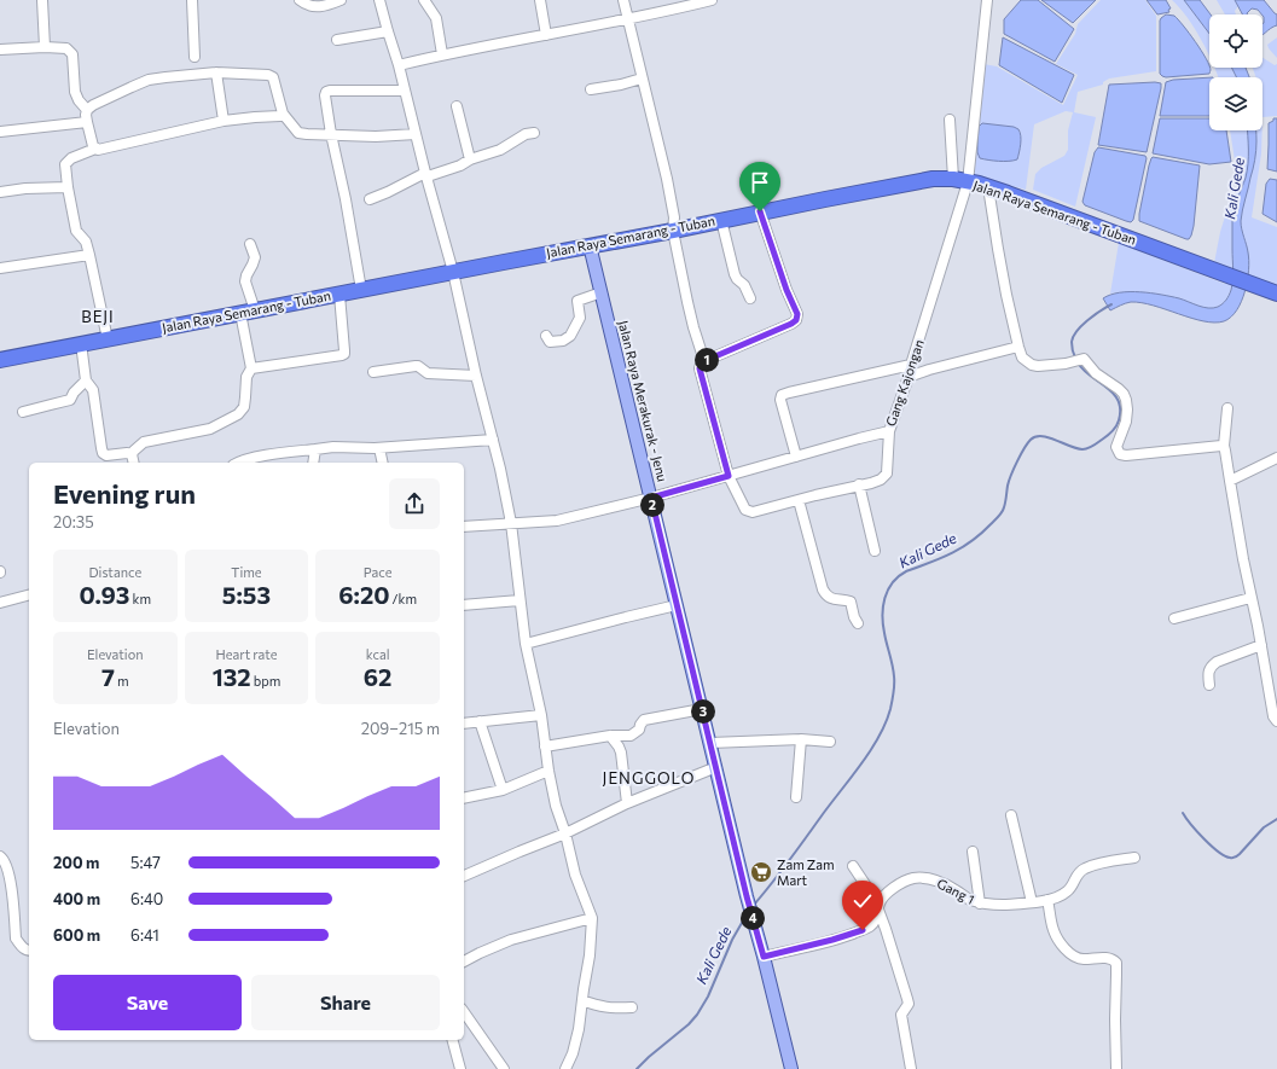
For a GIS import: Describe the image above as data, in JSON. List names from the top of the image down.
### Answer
{
  "streets": {
    "highway": ["Jalan Raya Semarang - Tuban"],
    "main road": ["Jalan Raya Merakurak - Jenu"],
    "street": ["Gang Kajongan", "Gang 1"]
  },
  "crossings": [
    ["Jalan Raya Semarang - Tuban", "Gang Kajongan"],
    ["Jalan Raya Semarang - Tuban", "Jalan Raya Merakurak - Jenu"],
    ["Gang Kajongan", "Jalan Raya Merakurak - Jenu"],
    ["Jalan Raya Merakurak - Jenu", "Gang 1"]
  ],
  "districts": ["BEJI", "JENGGOLO"],
  "water": ["Kali Gede"],
  "places": {
    "supermarket": ["Zam Zam Mart"]
  },
  "page": {
    "pins": [
      "1",
      "2",
      "3",
      "4"
    ],
    "heading": ["Evening run", "20:35"],
    "stats": [
      ["Distance", "0.93 km"],
      ["Time", "5:53"],
      ["Pace", "6:20 /km"],
      ["Elevation", "7 m"],
      ["Heart rate", "132 bpm"],
      ["kcal", "62"]
    ],
    "chart": ["Elevation", "209–215 m"],
    "list": [
      {
        "name": "200 m",
        "note": "5:47"
      },
      {
        "name": "400 m",
        "note": "6:40"
      },
      {
        "name": "600 m",
        "note": "6:41"
      }
    ],
    "buttons": ["Save", "Share"]
  }
}
